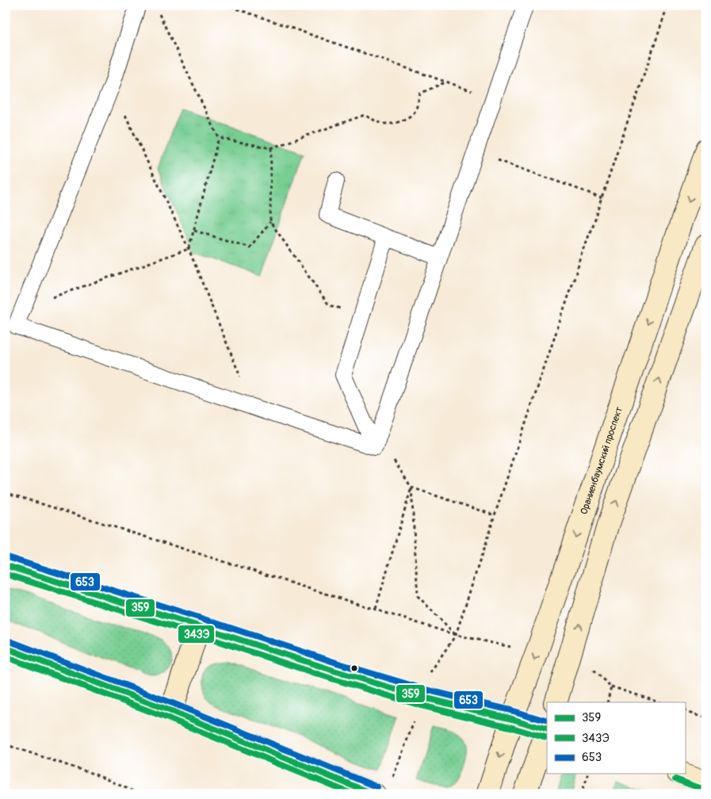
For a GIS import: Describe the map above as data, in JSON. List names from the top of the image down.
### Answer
{
  "streets": {
    "main road": ["Ораниенбаумский проспект"]
  },
  "lines": ["transit line 653", "transit line 359", "transit line 343Э"],
  "legend": ["359", "343Э", "653"]
}
